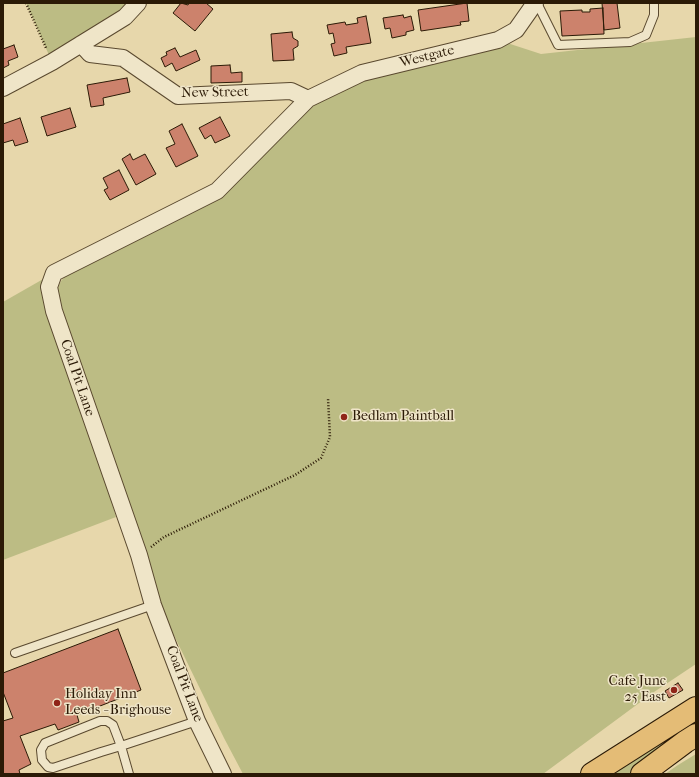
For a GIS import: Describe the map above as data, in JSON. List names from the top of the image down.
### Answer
{
  "streets": {
    "street": ["Westgate", "New Street", "Coal Pit Lane"]
  },
  "crossings": [
    ["Westgate", "New Street"],
    ["Westgate", "Coal Pit Lane"],
    ["New Street", "Coal Pit Lane"]
  ],
  "places": ["Bedlam Paintball", "Cafe Junc 25 East", "Holiday Inn Leeds - Brighouse"]
}
